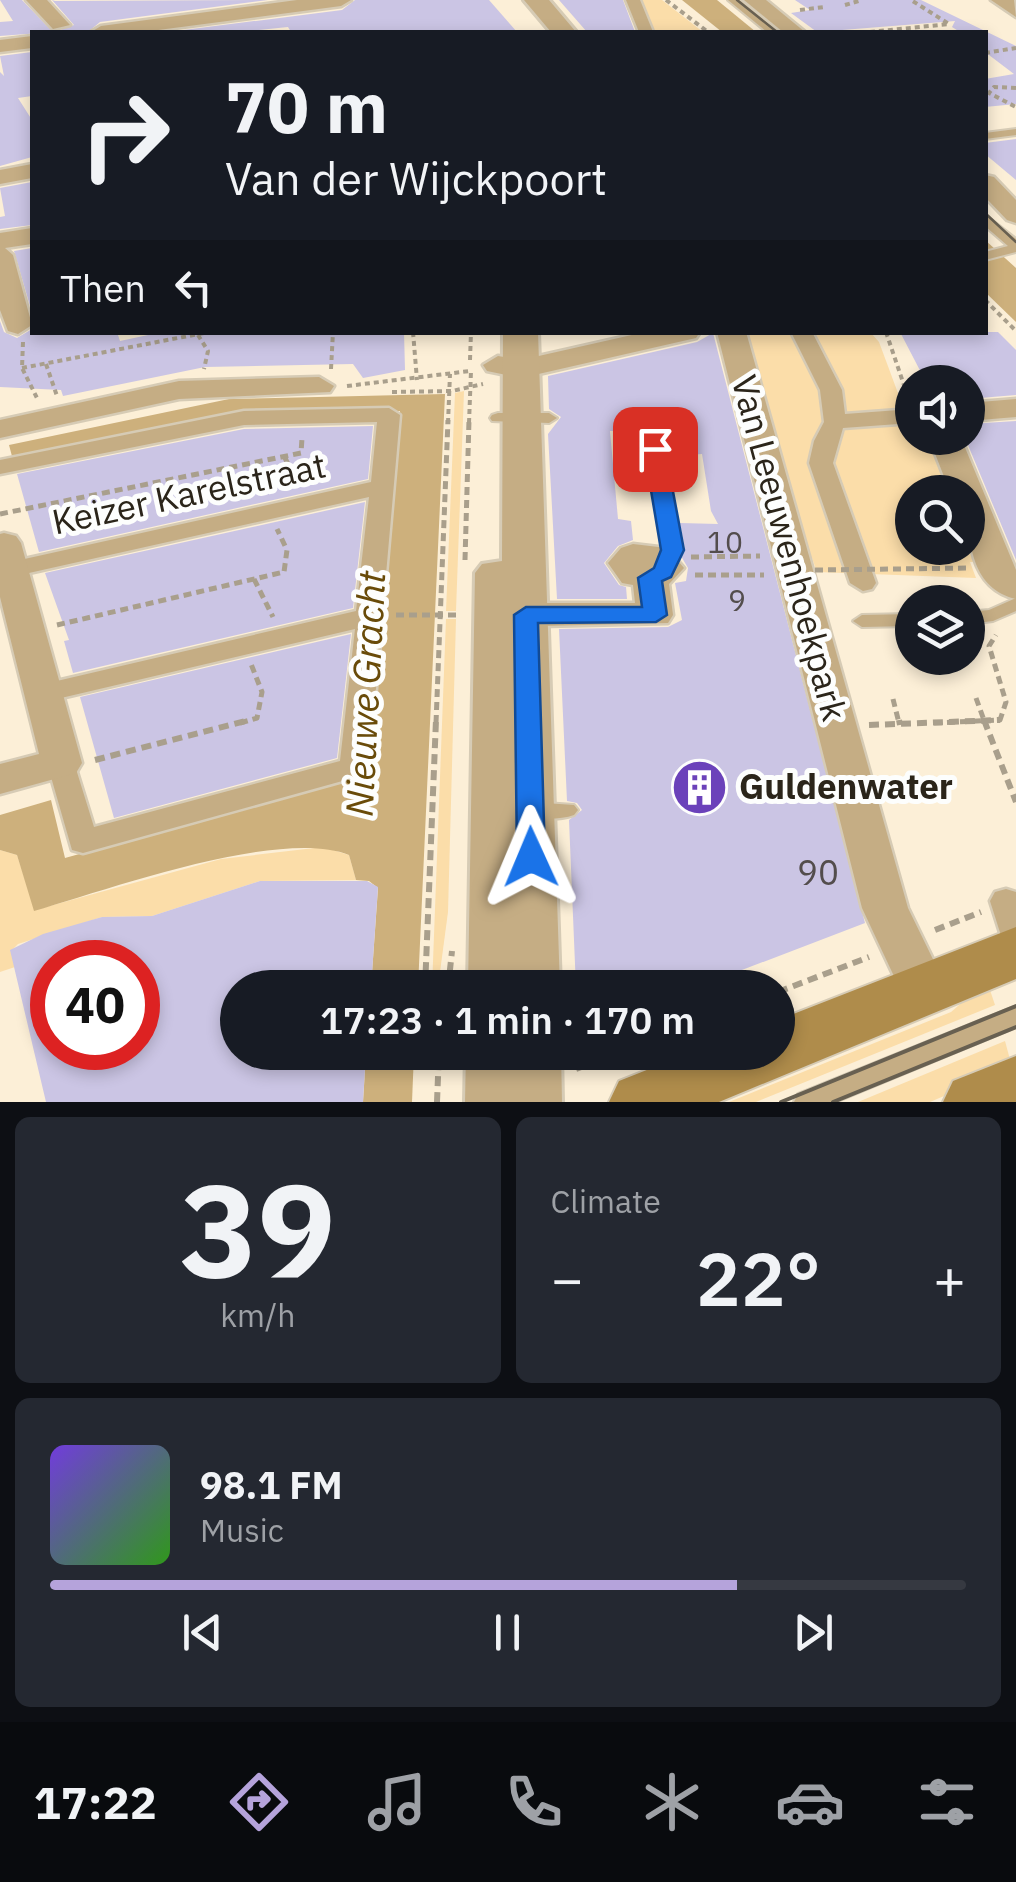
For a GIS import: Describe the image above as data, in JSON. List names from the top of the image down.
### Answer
{
  "streets": {
    "street": ["Keizer Karelstraat", "Van Leeuwenhoekpark"]
  },
  "water": ["Nieuwe Gracht"],
  "places": {
    "building": ["Guldenwater"]
  },
  "house_numbers": ["10", "9", "90"],
  "page": {
    "turn": ["70 m", "Van der Wijckpoort"],
    "then": "Then",
    "limit": "40",
    "trip": "17:23 · 1 min · 170 m",
    "tile": [
      ["39", "km/h"],
      "Climate"
    ],
    "heat": ["−", "22°", "+"],
    "song": ["98.1 FM", "Music"],
    "tabs": "17:22"
  }
}
